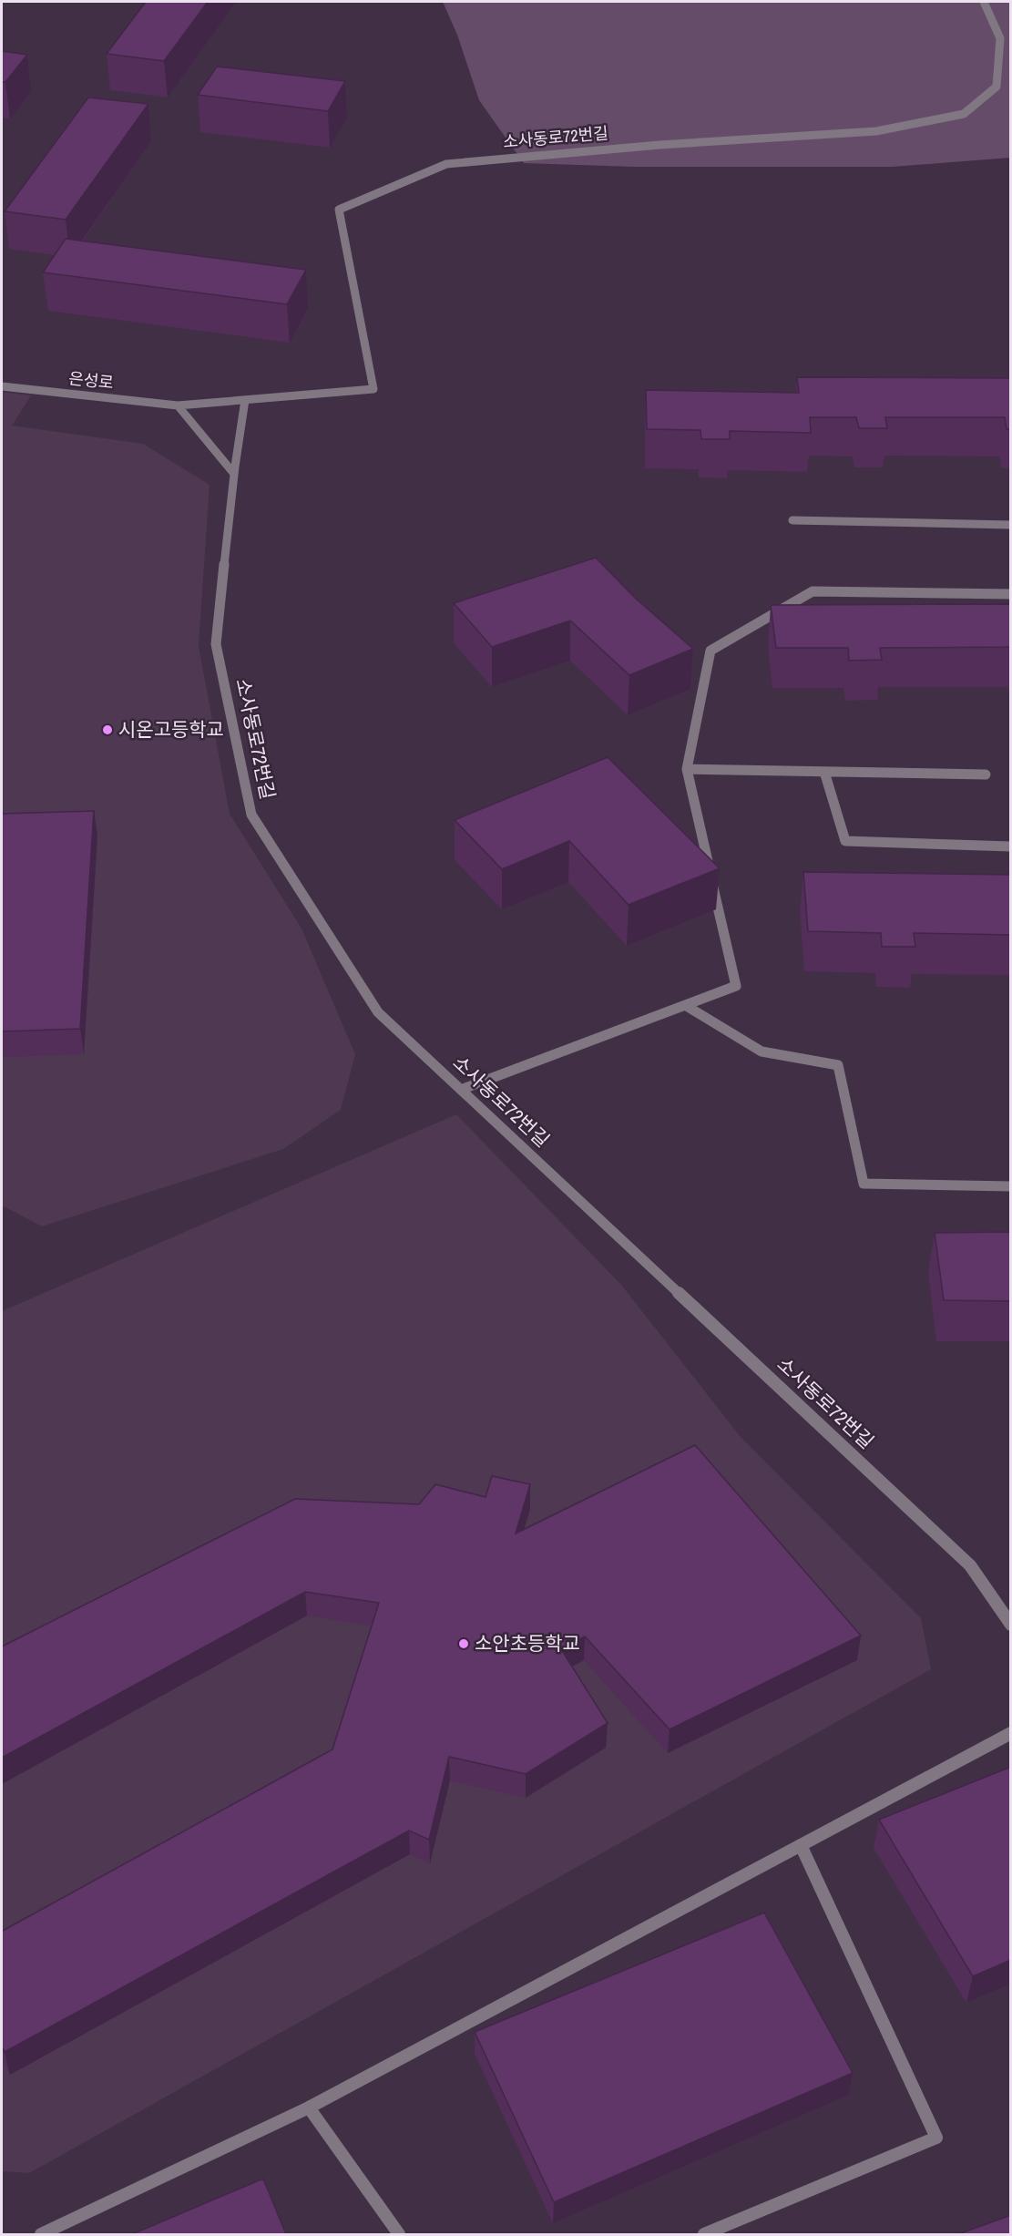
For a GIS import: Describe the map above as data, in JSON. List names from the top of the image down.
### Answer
{
  "streets": {
    "street": ["소사동로72번길", "은성로"]
  },
  "crossings": [
    ["소사동로72번길", "은성로"]
  ],
  "places": ["시온고등학교", "소안초등학교"]
}
